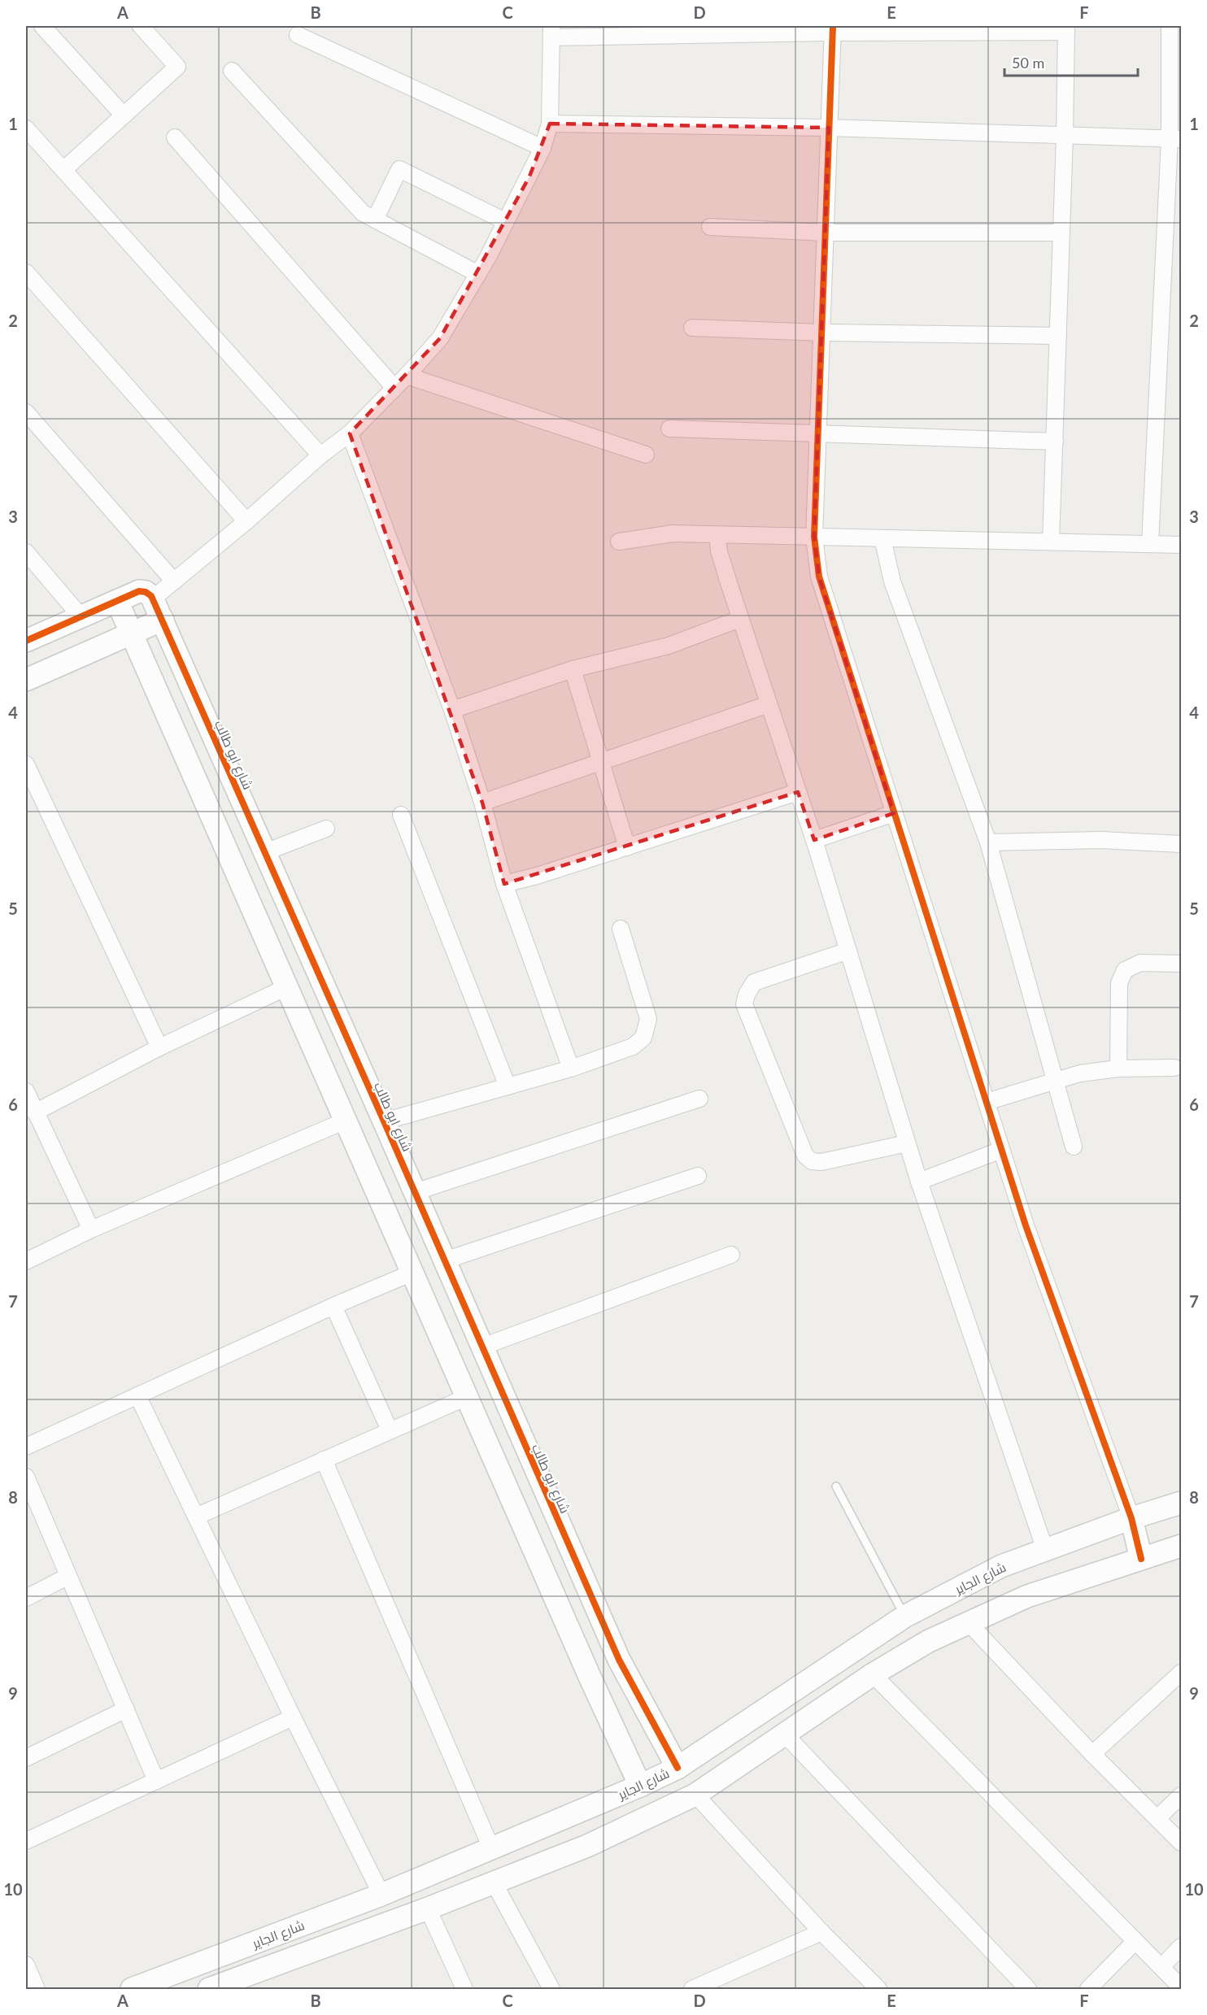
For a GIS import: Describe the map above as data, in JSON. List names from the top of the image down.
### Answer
{
  "streets": {
    "street": ["شارع ابو طالب", "شارع الجاير"]
  },
  "crossings": [
    ["شارع ابو طالب", "شارع الجاير"]
  ],
  "scale_bar": "50 m",
  "grid": {
    "columns": [
      "A",
      "B",
      "C",
      "D",
      "E",
      "F"
    ],
    "rows": [
      "1",
      "2",
      "3",
      "4",
      "5",
      "6",
      "7",
      "8",
      "9",
      "10"
    ]
  }
}
